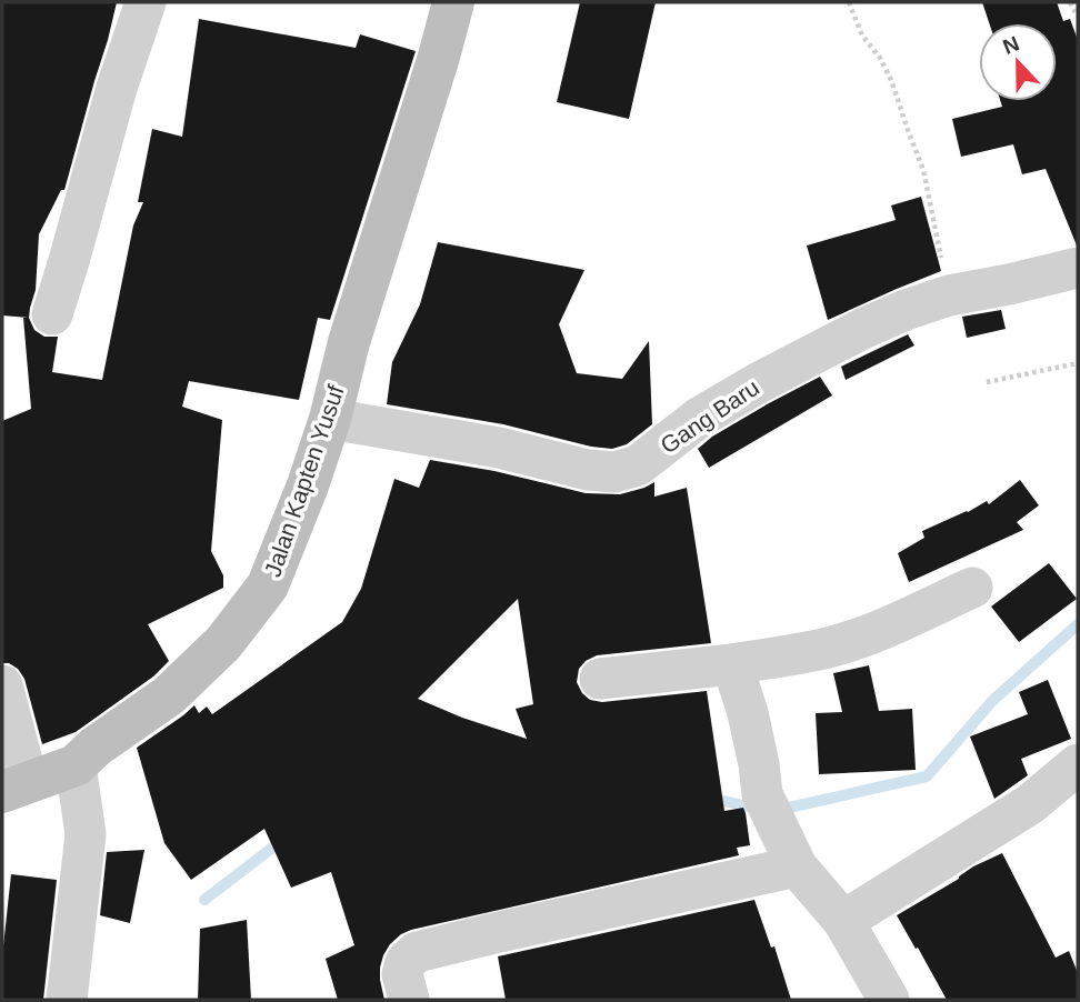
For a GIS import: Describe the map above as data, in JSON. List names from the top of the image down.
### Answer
{
  "streets": {
    "main road": ["Jalan Kapten Yusuf"],
    "street": ["Gang Baru"]
  },
  "crossings": [
    ["Gang Baru", "Jalan Kapten Yusuf"]
  ],
  "north": "top"
}
